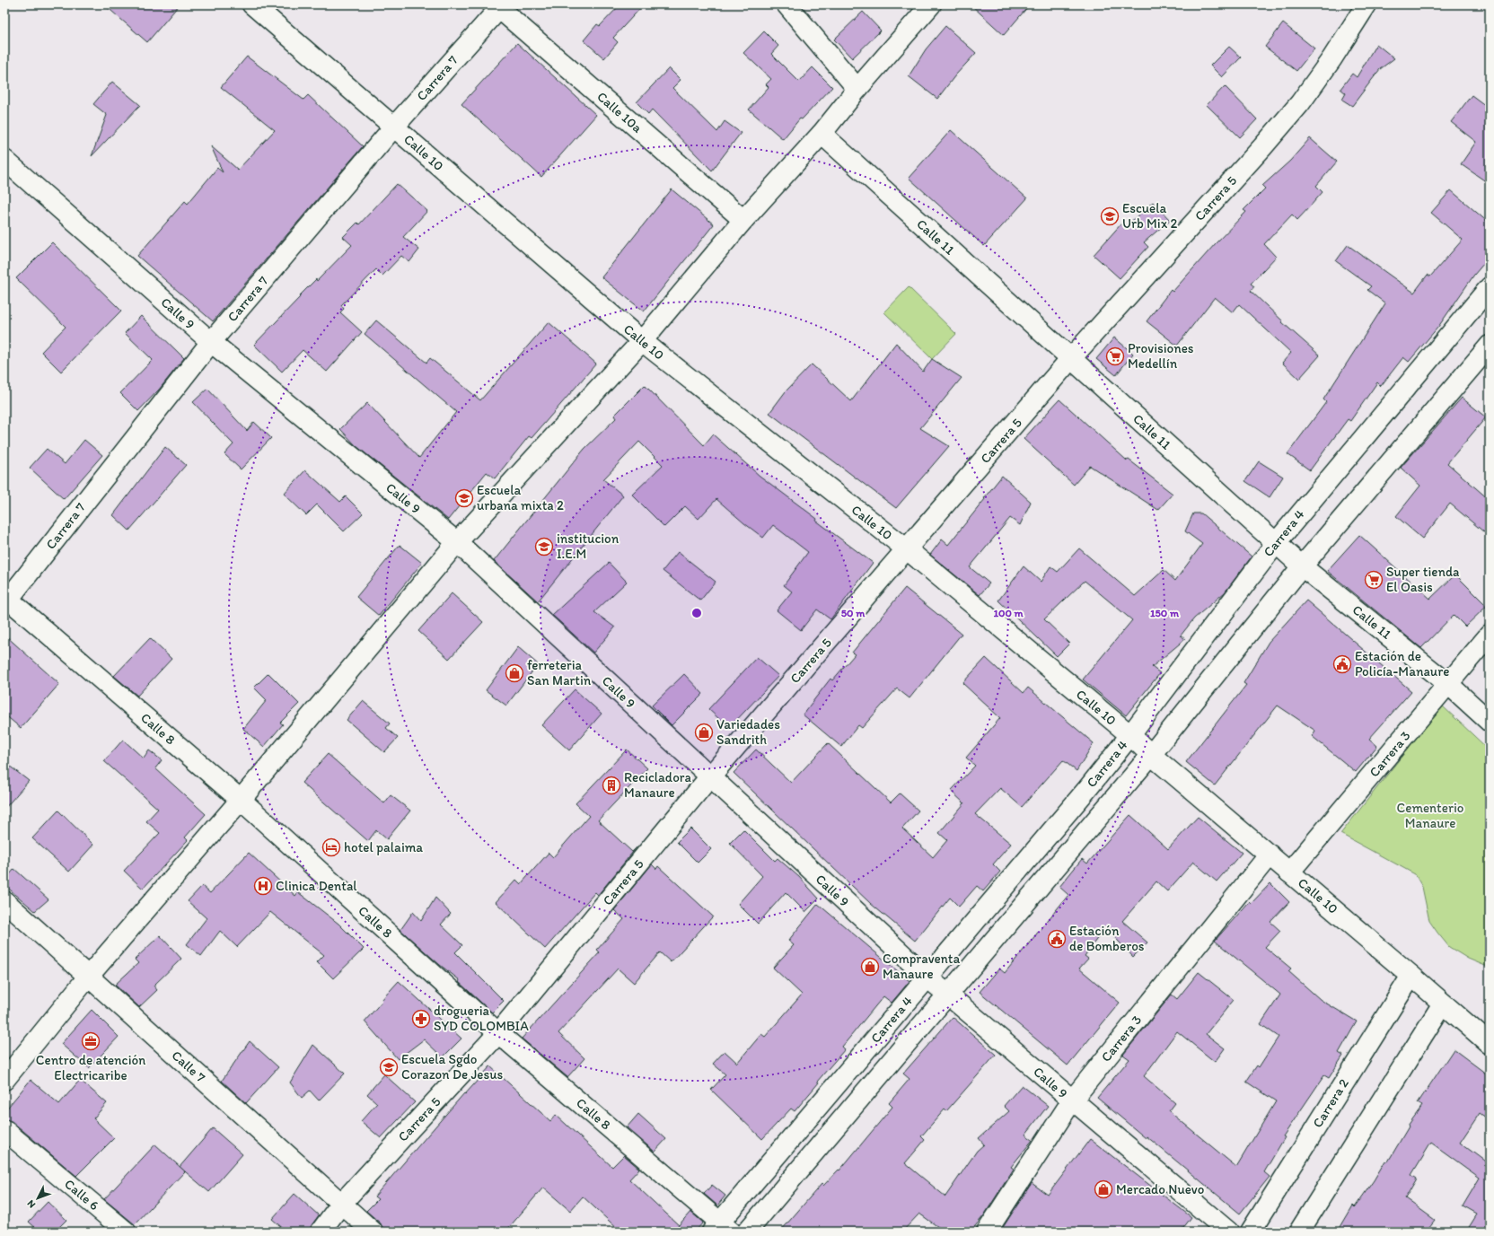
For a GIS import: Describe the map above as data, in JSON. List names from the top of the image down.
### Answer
{
  "streets": {
    "street": [
      "Carrera 7",
      "Calle 10a",
      "Calle 10",
      "Carrera 5",
      "Calle 11",
      "Calle 9",
      "Carrera 4",
      "Calle 8",
      "Carrera 3",
      "Calle 7",
      "Carrera 2",
      "Calle 6"
    ]
  },
  "crossings": [
    ["Carrera 7", "Calle 10a"],
    ["Carrera 7", "Calle 10"],
    ["Carrera 7", "Calle 9"],
    ["Carrera 7", "Calle 8"],
    ["Calle 10", "Carrera 5"],
    ["Calle 10", "Carrera 4"],
    ["Calle 10", "Carrera 3"],
    ["Calle 10", "Carrera 2"],
    ["Carrera 5", "Calle 11"],
    ["Carrera 5", "Calle 9"],
    ["Carrera 5", "Calle 8"],
    ["Carrera 5", "Calle 7"],
    ["Calle 11", "Carrera 4"],
    ["Calle 11", "Carrera 3"],
    ["Calle 9", "Carrera 4"],
    ["Calle 9", "Carrera 3"],
    ["Carrera 4", "Calle 8"]
  ],
  "parks": ["Cementerio Manaure"],
  "places": {
    "school or university": [
      "Escuela Urb Mix 2",
      "Escuela urbana mixta 2",
      "institucion I.E.M",
      "Escuela Sgdo Corazon De Jesus"
    ],
    "supermarket": ["Provisiones Medellín", "Super tienda El Oasis"],
    "public building": ["Estación de Policía-Manaure", "Estación de Bomberos"],
    "shop": [
      "ferreteria San Martin",
      "Variedades Sandrith",
      "Compraventa Manaure",
      "Mercado Nuevo"
    ],
    "building": ["Recicladora Manaure"],
    "hotel": ["hotel palaima"],
    "hospital": ["Clinica Dental"],
    "pharmacy": ["drogueria SYD COLOMBIA"],
    "office": ["Centro de atención Electricaribe"]
  },
  "north": "bottom left",
  "rings": ["50 m", "100 m", "150 m"]
}
